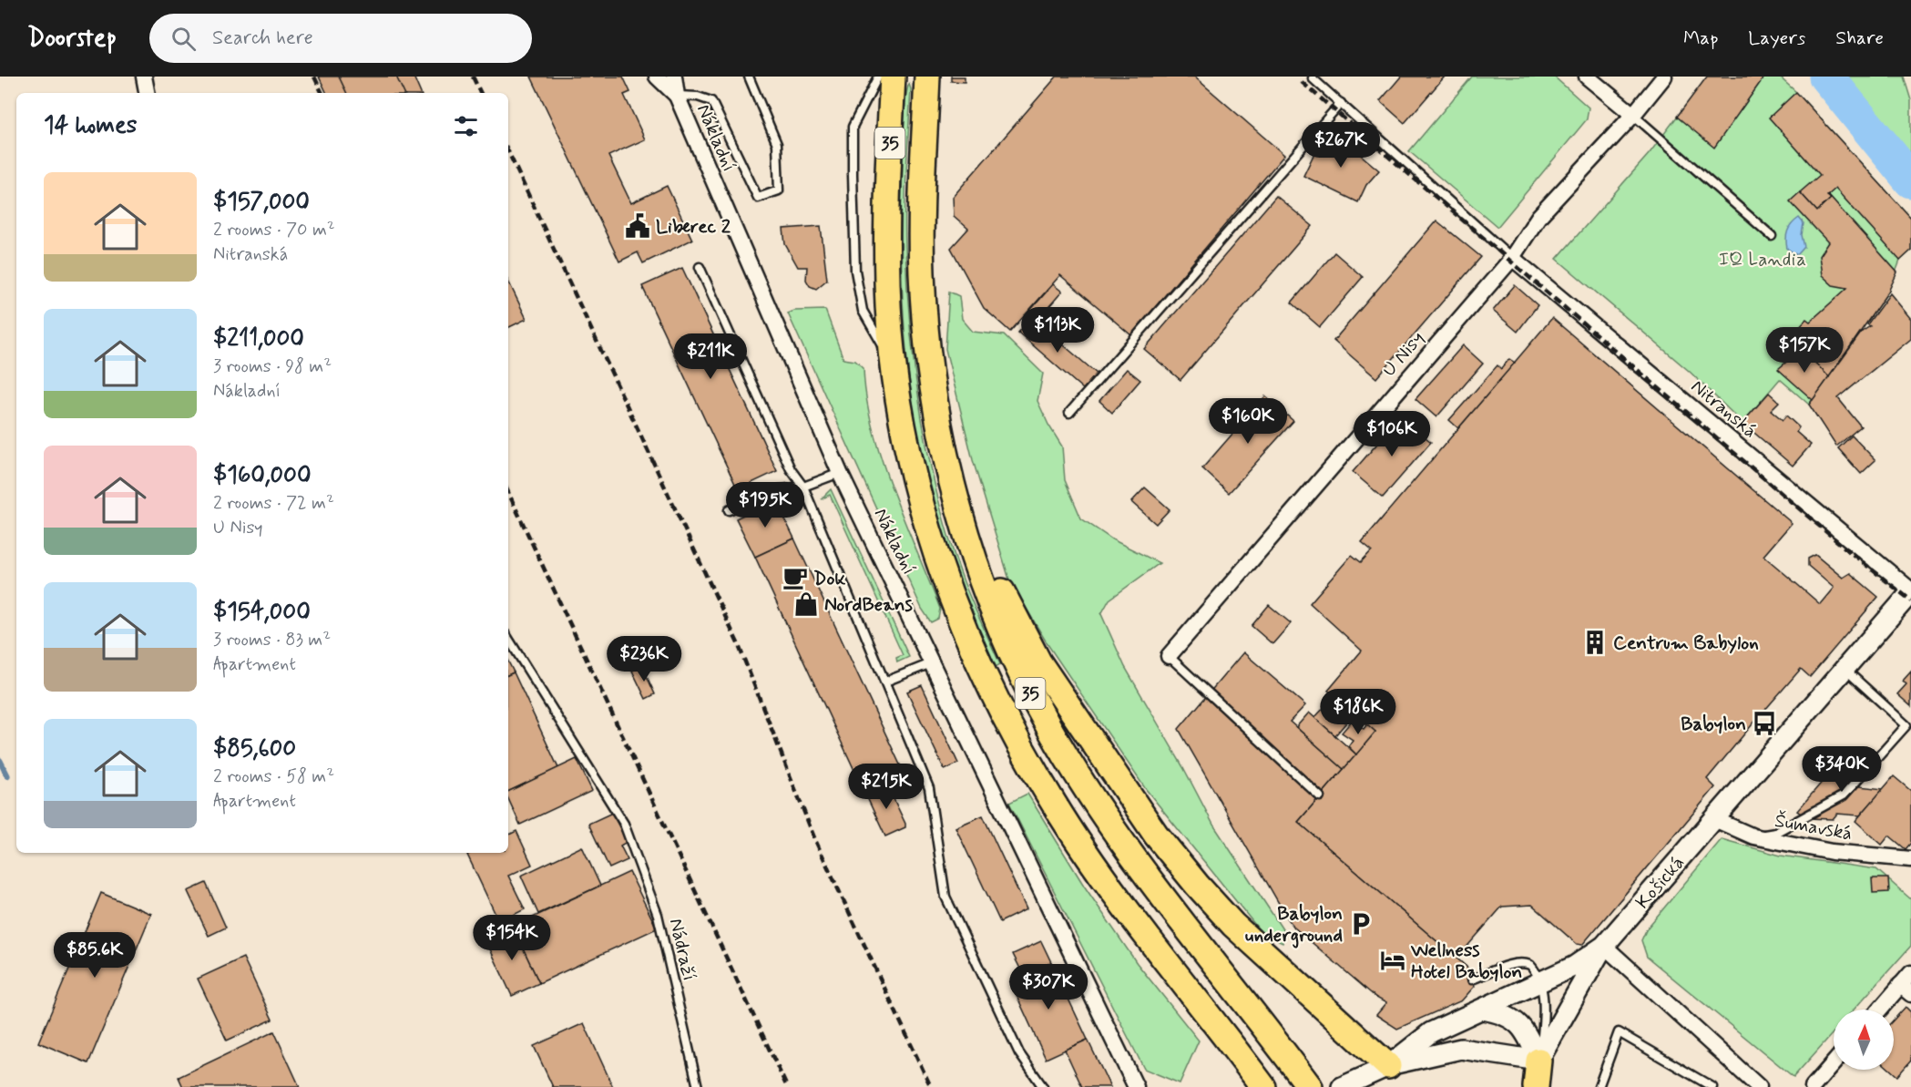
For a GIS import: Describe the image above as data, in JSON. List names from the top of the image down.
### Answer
{
  "streets": {
    "highway": ["35"],
    "street": [
      "Nákladní",
      "U Nisy",
      "Nitranská",
      "Šumavská",
      "Košická"
    ],
    "lane": ["Nádraží"]
  },
  "crossings": [
    ["U Nisy", "Nitranská"],
    ["Nitranská", "Košická"],
    ["Šumavská", "Košická"]
  ],
  "parks": ["IQ Landia"],
  "places": {
    "public building": ["Liberec 2"],
    "cafe": ["Dok"],
    "shop": ["NordBeans"],
    "building": ["Centrum Babylon"],
    "bus stop": ["Babylon"],
    "parking": ["Babylon underground"],
    "hotel": ["Wellness Hotel Babylon"]
  },
  "north": "top",
  "page": {
    "header": "Doorstep",
    "search": "Search here",
    "nav": ["Map", "Layers", "Share"],
    "heading": "14 homes",
    "price": [
      "$267K",
      "$113K",
      "$157K",
      "$211K",
      "$160K",
      "$106K",
      "$195K",
      "$236K",
      "$186K",
      "$340K",
      "$215K",
      "$154K",
      "$85.6K",
      "$307K"
    ],
    "list": [
      {
        "name": "$157,000",
        "note": "2 rooms · 70 m² · Nitranská"
      },
      {
        "name": "$211,000",
        "note": "3 rooms · 98 m² · Nákladní"
      },
      {
        "name": "$160,000",
        "note": "2 rooms · 72 m² · U Nisy"
      },
      {
        "name": "$154,000",
        "note": "3 rooms · 83 m² · Apartment"
      },
      {
        "name": "$85,600",
        "note": "2 rooms · 58 m² · Apartment"
      }
    ]
  }
}
